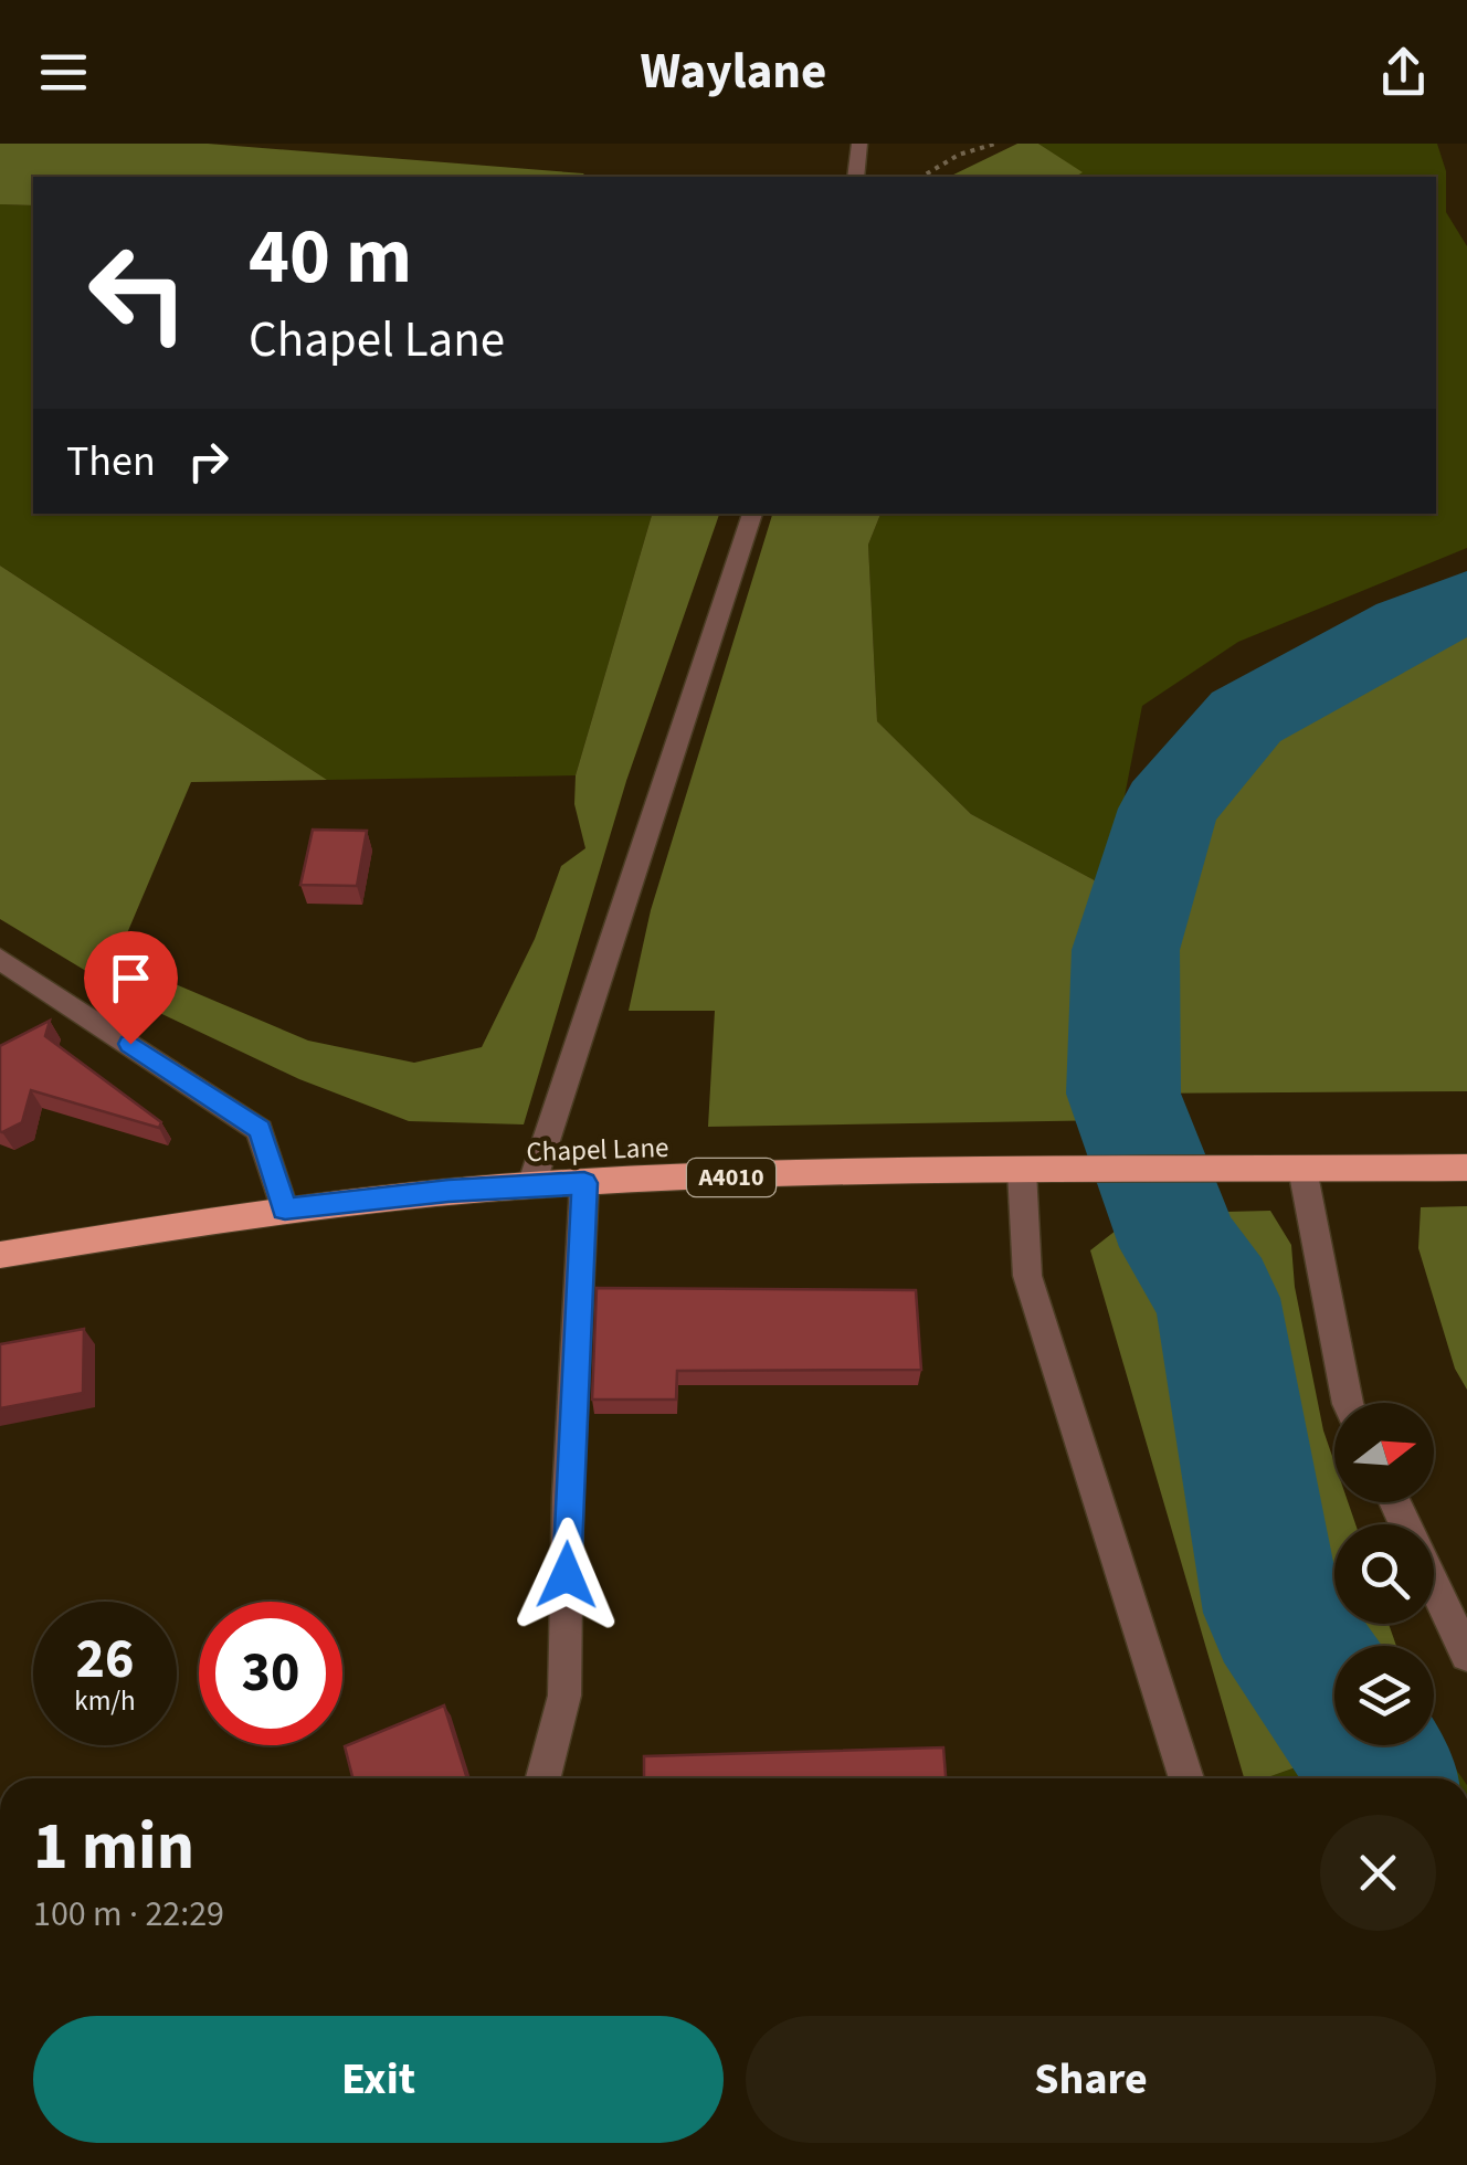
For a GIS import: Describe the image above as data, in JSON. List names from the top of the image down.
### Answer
{
  "streets": {
    "highway": ["Chapel Lane", "A4010"]
  },
  "north": "right",
  "page": {
    "header": "Waylane",
    "turn": ["40 m", "Chapel Lane"],
    "then": "Then",
    "speed": "26 km/h",
    "limit": "30",
    "heading": ["1 min", "100 m · 22:29"],
    "buttons": ["Exit", "Share"]
  }
}
